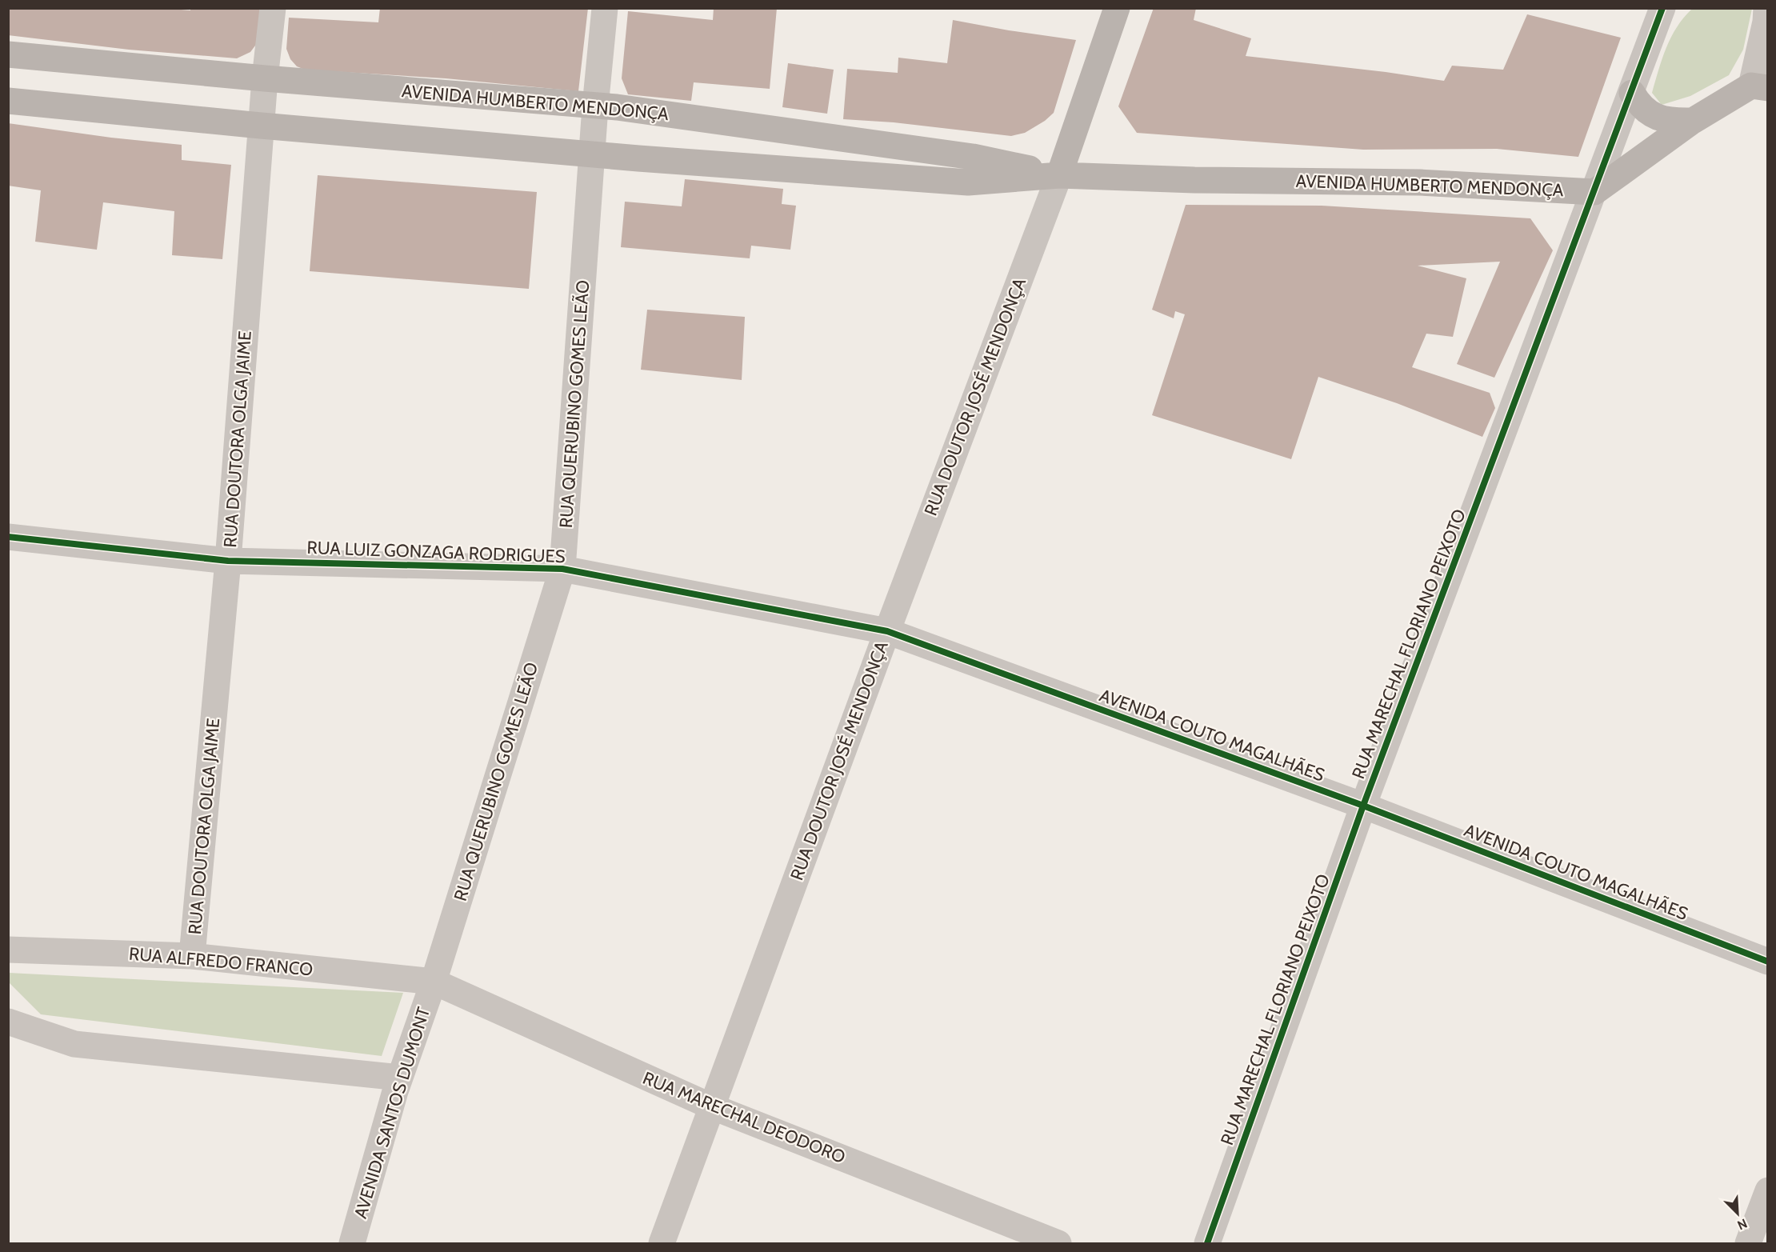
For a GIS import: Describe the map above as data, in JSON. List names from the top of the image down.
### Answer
{
  "streets": {
    "main road": ["AVENIDA HUMBERTO MENDONÇA", "RUA DOUTOR JOSÉ MENDONÇA"],
    "street": [
      "RUA QUERUBINO GOMES LEÃO",
      "RUA DOUTORA OLGA JAIME",
      "RUA LUIZ GONZAGA RODRIGUES",
      "RUA MARECHAL FLORIANO PEIXOTO",
      "AVENIDA COUTO MAGALHÃES",
      "RUA ALFREDO FRANCO",
      "AVENIDA SANTOS DUMONT",
      "RUA MARECHAL DEODORO"
    ]
  },
  "crossings": [
    ["AVENIDA HUMBERTO MENDONÇA", "RUA DOUTOR JOSÉ MENDONÇA"],
    ["AVENIDA HUMBERTO MENDONÇA", "RUA QUERUBINO GOMES LEÃO"],
    ["AVENIDA HUMBERTO MENDONÇA", "RUA DOUTORA OLGA JAIME"],
    ["AVENIDA HUMBERTO MENDONÇA", "RUA MARECHAL FLORIANO PEIXOTO"],
    ["RUA DOUTOR JOSÉ MENDONÇA", "RUA LUIZ GONZAGA RODRIGUES"],
    ["RUA DOUTOR JOSÉ MENDONÇA", "AVENIDA COUTO MAGALHÃES"],
    ["RUA DOUTOR JOSÉ MENDONÇA", "RUA MARECHAL DEODORO"],
    ["RUA QUERUBINO GOMES LEÃO", "RUA LUIZ GONZAGA RODRIGUES"],
    ["RUA QUERUBINO GOMES LEÃO", "RUA ALFREDO FRANCO"],
    ["RUA QUERUBINO GOMES LEÃO", "AVENIDA SANTOS DUMONT"],
    ["RUA QUERUBINO GOMES LEÃO", "RUA MARECHAL DEODORO"],
    ["RUA DOUTORA OLGA JAIME", "RUA LUIZ GONZAGA RODRIGUES"],
    ["RUA DOUTORA OLGA JAIME", "RUA ALFREDO FRANCO"],
    ["RUA LUIZ GONZAGA RODRIGUES", "AVENIDA COUTO MAGALHÃES"],
    ["RUA MARECHAL FLORIANO PEIXOTO", "AVENIDA COUTO MAGALHÃES"],
    ["RUA ALFREDO FRANCO", "AVENIDA SANTOS DUMONT"],
    ["RUA ALFREDO FRANCO", "RUA MARECHAL DEODORO"],
    ["AVENIDA SANTOS DUMONT", "RUA MARECHAL DEODORO"]
  ],
  "north": "bottom right"
}
